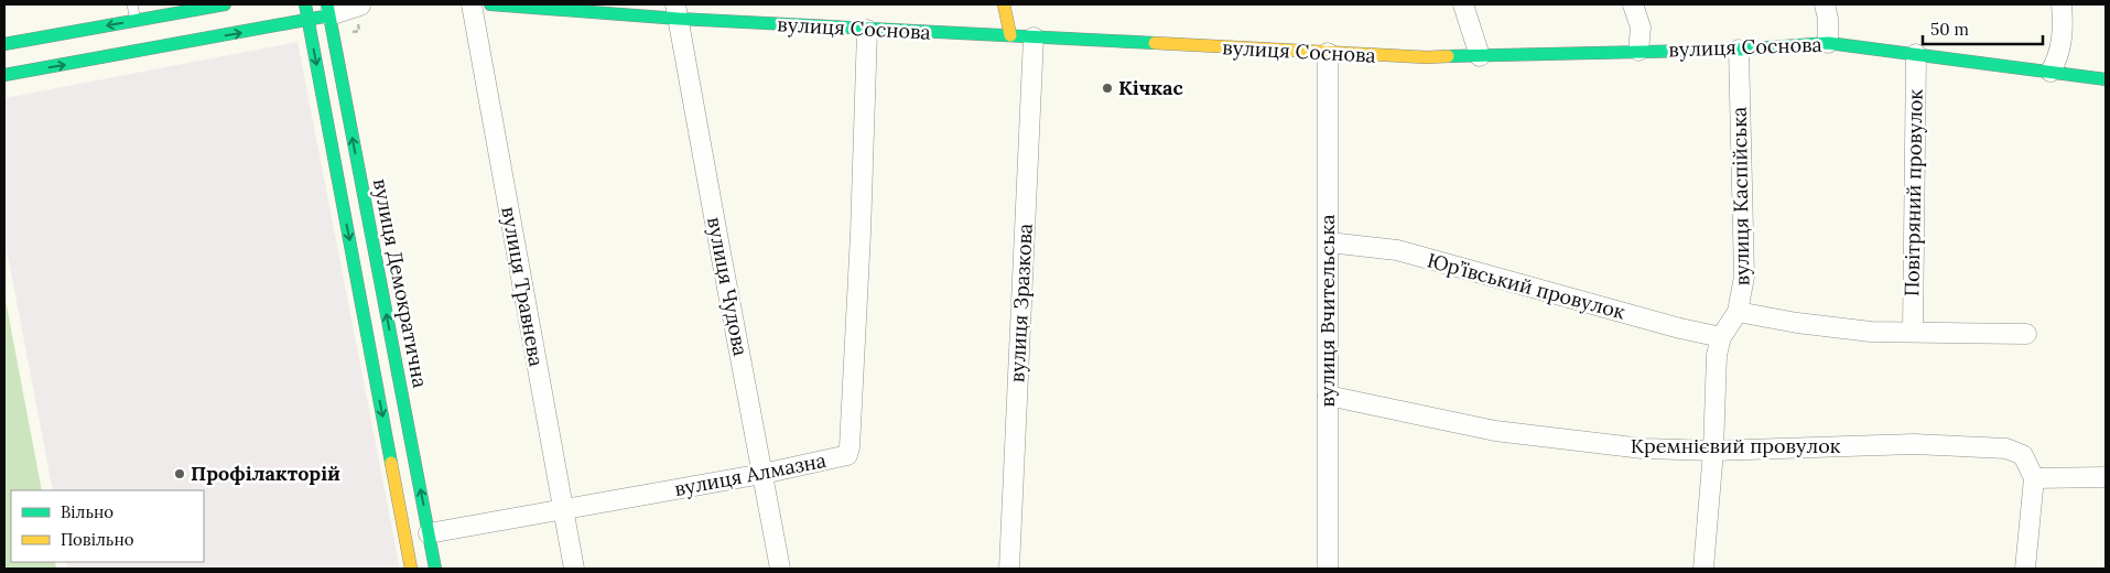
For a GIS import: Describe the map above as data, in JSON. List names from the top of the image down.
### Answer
{
  "streets": {
    "street": [
      "вулиця Соснова",
      "Повітряний провулок",
      "вулиця Каспійська",
      "вулиця Демократична",
      "вулиця Травнева",
      "вулиця Чудова",
      "Юр’ївський провулок",
      "вулиця Зразкова",
      "вулиця Вчительська",
      "Кремнієвий провулок",
      "вулиця Алмазна"
    ]
  },
  "crossings": [
    ["вулиця Соснова", "Повітряний провулок"],
    ["вулиця Соснова", "вулиця Каспійська"],
    ["вулиця Соснова", "вулиця Чудова"],
    ["вулиця Соснова", "вулиця Зразкова"],
    ["вулиця Соснова", "вулиця Вчительська"],
    ["вулиця Соснова", "вулиця Алмазна"],
    ["вулиця Каспійська", "Юр’ївський провулок"],
    ["вулиця Каспійська", "Кремнієвий провулок"],
    ["вулиця Демократична", "вулиця Алмазна"],
    ["вулиця Травнева", "вулиця Алмазна"],
    ["вулиця Чудова", "вулиця Алмазна"],
    ["Юр’ївський провулок", "вулиця Вчительська"],
    ["вулиця Вчительська", "Кремнієвий провулок"]
  ],
  "places": ["Кічкас", "Профілакторій"],
  "legend": ["Вільно", "Повільно"],
  "scale_bar": "50 m"
}
